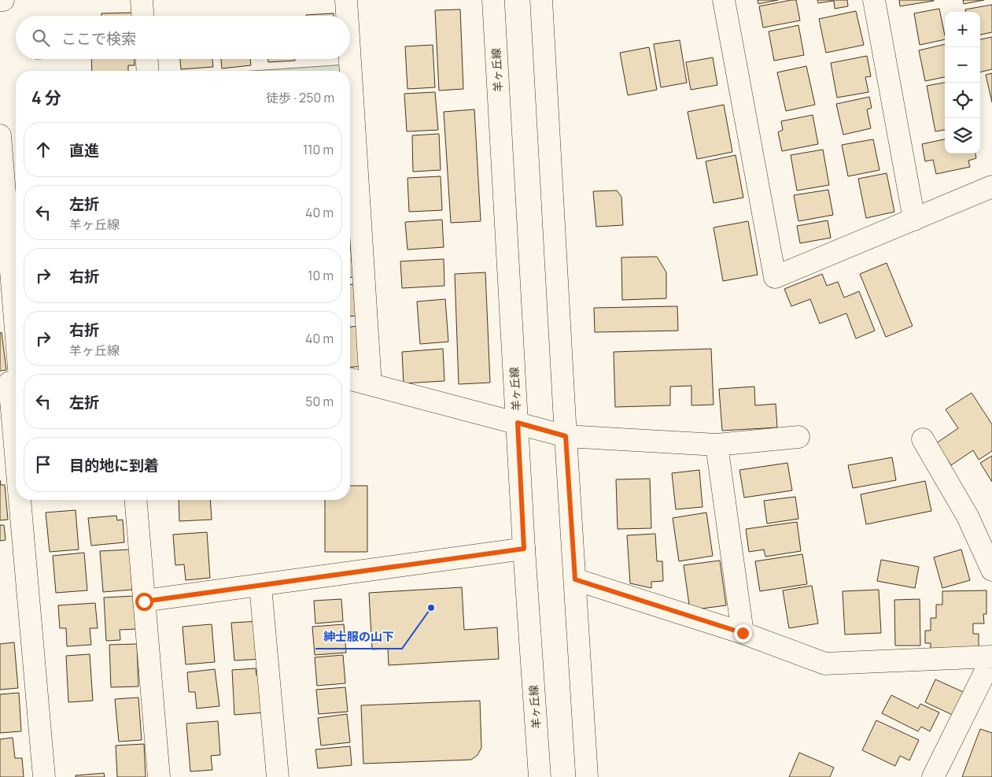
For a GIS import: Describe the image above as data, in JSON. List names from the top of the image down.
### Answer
{
  "streets": {
    "street": ["羊ヶ丘線"]
  },
  "places": ["紳士服の山下"],
  "page": {
    "map_buttons": ["+", "−"],
    "search": "ここで検索",
    "heading": ["4 分", "徒歩 · 250 m"],
    "list": [
      ["直進", "110 m"],
      ["左折", "羊ヶ丘線", "40 m"],
      ["右折", "10 m"],
      ["右折", "羊ヶ丘線", "40 m"],
      ["左折", "50 m"],
      "目的地に到着"
    ]
  }
}
